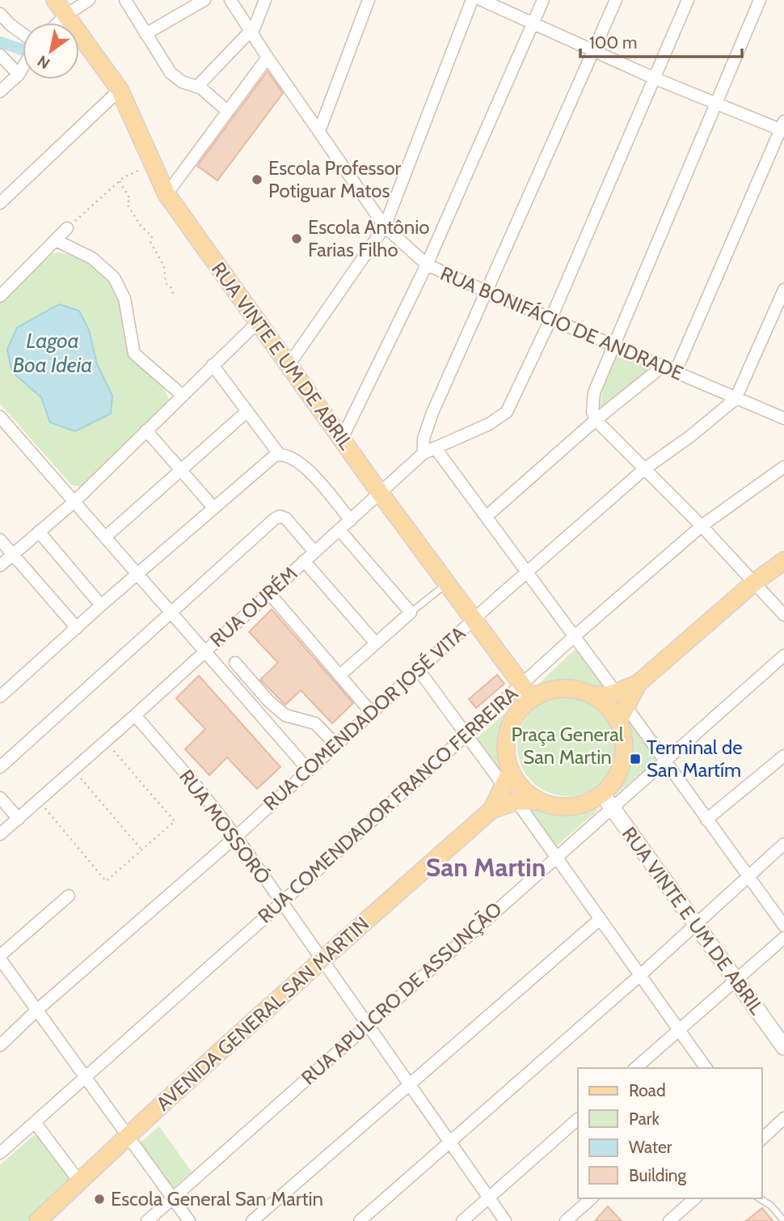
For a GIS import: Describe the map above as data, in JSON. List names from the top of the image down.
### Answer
{
  "streets": {
    "main road": ["RUA VINTE E UM DE ABRIL", "AVENIDA GENERAL SAN MARTIN"],
    "street": [
      "RUA BONIFÁCIO DE ANDRADE",
      "RUA OURÉM",
      "RUA COMENDADOR JOSÉ VITA",
      "RUA COMENDADOR FRANCO FERREIRA",
      "RUA MOSSORÓ",
      "RUA APULCRO DE ASSUNÇÃO"
    ]
  },
  "crossings": [
    ["RUA BONIFÁCIO DE ANDRADE", "RUA OURÉM"],
    ["RUA BONIFÁCIO DE ANDRADE", "RUA COMENDADOR JOSÉ VITA"],
    ["RUA VINTE E UM DE ABRIL", "RUA OURÉM"],
    ["RUA VINTE E UM DE ABRIL", "RUA COMENDADOR JOSÉ VITA"],
    ["RUA VINTE E UM DE ABRIL", "RUA COMENDADOR FRANCO FERREIRA"],
    ["RUA VINTE E UM DE ABRIL", "RUA APULCRO DE ASSUNÇÃO"],
    ["RUA VINTE E UM DE ABRIL", "AVENIDA GENERAL SAN MARTIN"],
    ["RUA OURÉM", "RUA MOSSORÓ"],
    ["RUA COMENDADOR JOSÉ VITA", "RUA MOSSORÓ"],
    ["RUA COMENDADOR FRANCO FERREIRA", "RUA MOSSORÓ"],
    ["RUA MOSSORÓ", "RUA APULCRO DE ASSUNÇÃO"],
    ["RUA MOSSORÓ", "AVENIDA GENERAL SAN MARTIN"],
    ["RUA APULCRO DE ASSUNÇÃO", "AVENIDA GENERAL SAN MARTIN"]
  ],
  "districts": ["San Martin"],
  "water": ["Lagoa Boa Ideia"],
  "parks": ["Praça General San Martin"],
  "places": {
    "other": ["Escola Professor Potiguar Matos", "Escola Antônio Farias Filho", "Escola General San Martin"],
    "transit": ["Terminal de San Martím"]
  },
  "legend": [
    "Road",
    "Park",
    "Water",
    "Building"
  ],
  "scale_bar": "100 m",
  "north": "bottom left"
}
